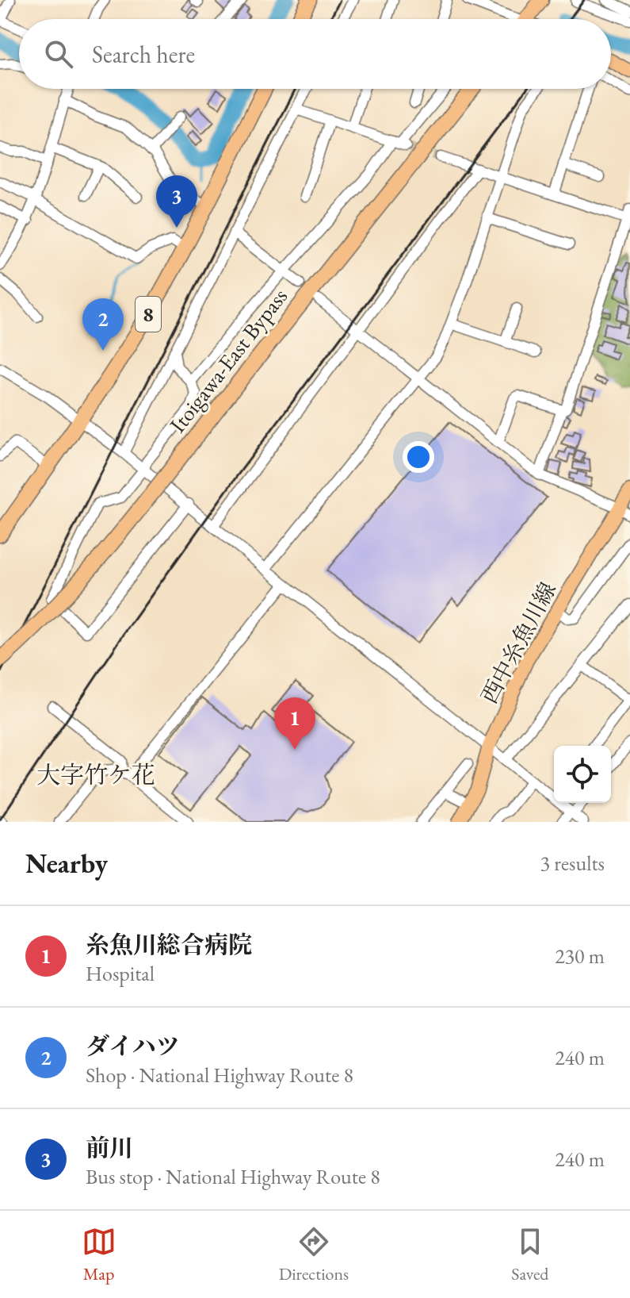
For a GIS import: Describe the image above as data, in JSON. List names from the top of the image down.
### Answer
{
  "streets": {
    "highway": ["8", "Itoigawa-East Bypass"],
    "main road": ["西中糸魚川線"]
  },
  "districts": ["大字竹ケ花"],
  "page": {
    "search": "Search here",
    "pins": ["3", "2", "1"],
    "heading": ["Nearby", "3 results"],
    "list": [
      {
        "mark": "1",
        "name": "糸魚川総合病院",
        "note": "Hospital",
        "value": "230 m"
      },
      {
        "mark": "2",
        "name": "ダイハツ",
        "note": "Shop · National Highway Route 8",
        "value": "240 m"
      },
      {
        "mark": "3",
        "name": "前川",
        "note": "Bus stop · National Highway Route 8",
        "value": "240 m"
      }
    ],
    "nav": ["Map", "Directions", "Saved"]
  }
}
